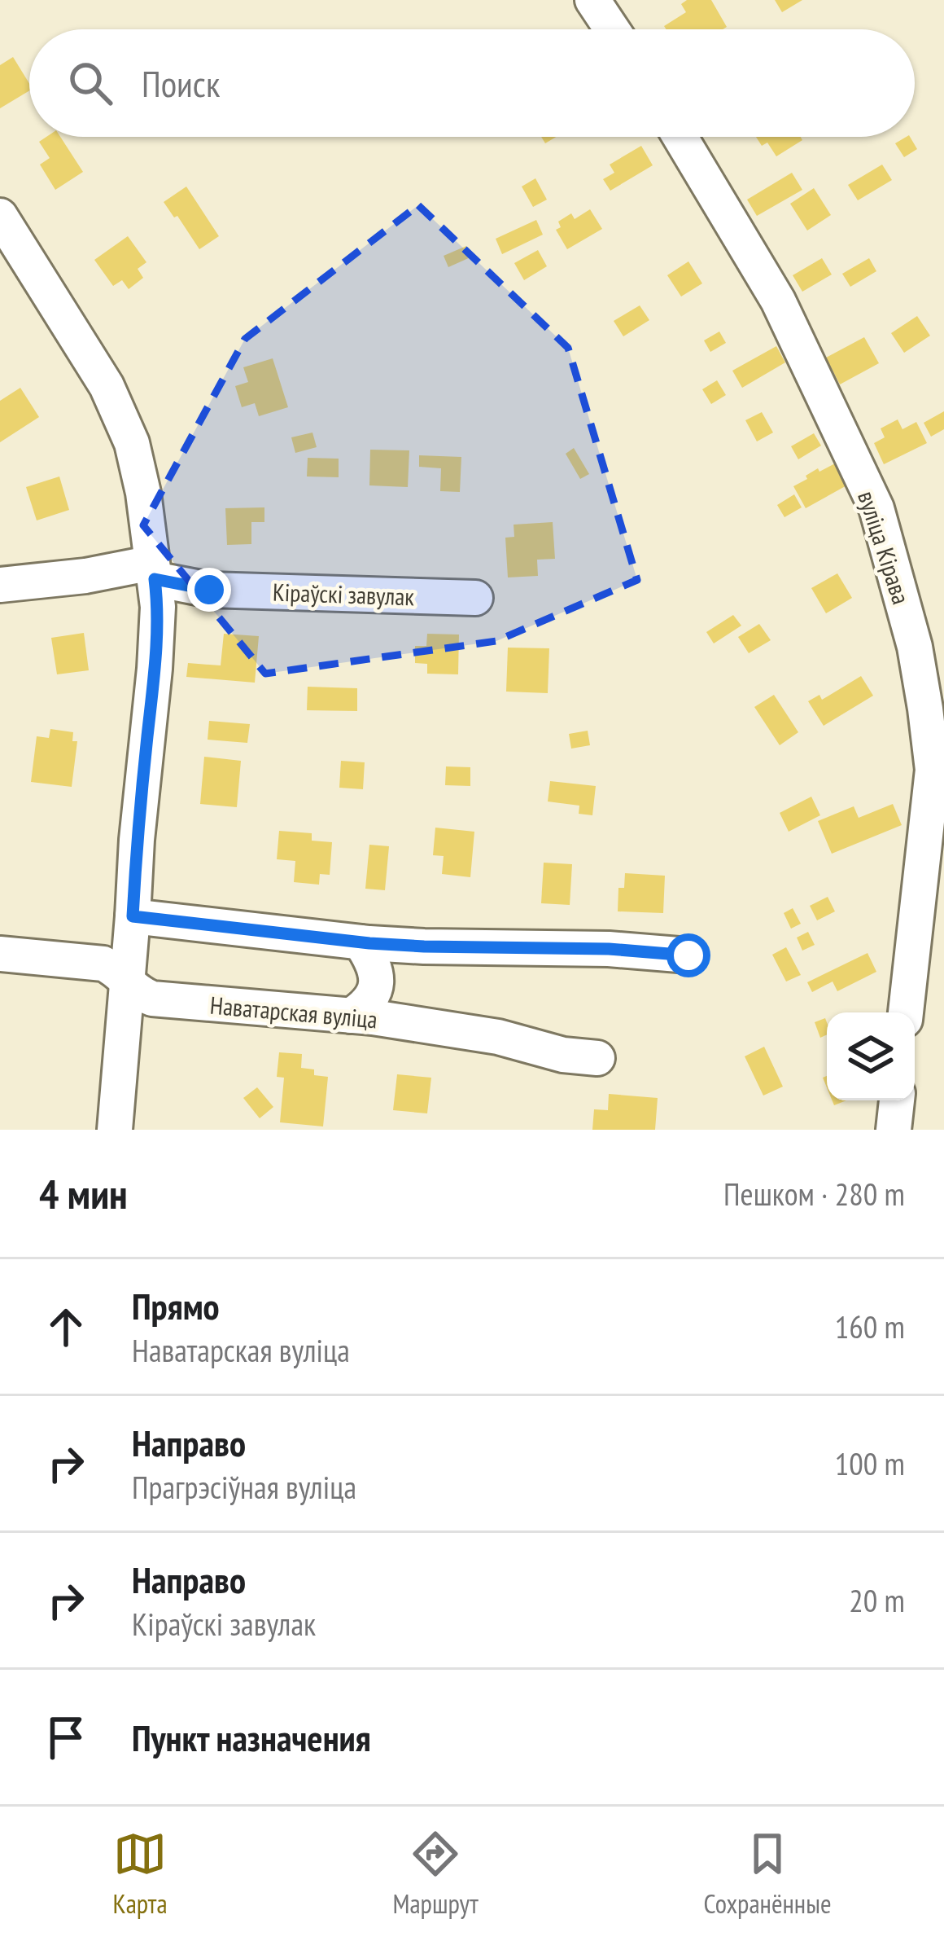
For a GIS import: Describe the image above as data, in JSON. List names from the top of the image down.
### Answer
{
  "streets": {
    "street": ["вуліца Кірава", "Кіраўскі завулак", "Наватарская вуліца"]
  },
  "page": {
    "search": "Поиск",
    "heading": ["4 мин", "Пешком · 280 m"],
    "list": [
      ["Прямо", "Наватарская вуліца", "160 m"],
      ["Направо", "Прагрэсіўная вуліца", "100 m"],
      ["Направо", "Кіраўскі завулак", "20 m"],
      "Пункт назначения"
    ],
    "nav": ["Карта", "Маршрут", "Сохранённые"]
  }
}
